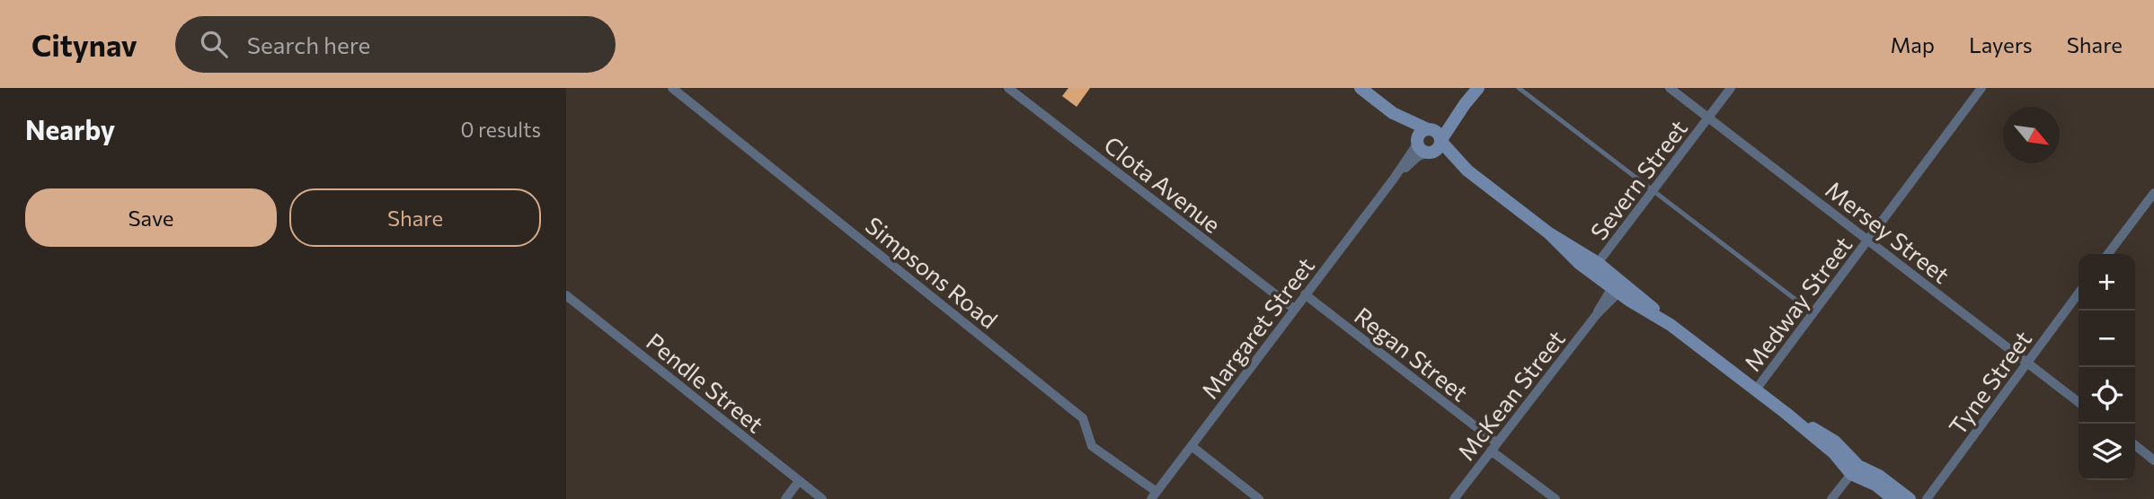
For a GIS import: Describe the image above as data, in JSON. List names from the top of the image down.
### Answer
{
  "streets": {
    "street": [
      "Severn Street",
      "Clota Avenue",
      "Mersey Street",
      "Simpsons Road",
      "Medway Street",
      "Margaret Street",
      "Regan Street",
      "Pendle Street",
      "Tyne Street",
      "McKean Street"
    ]
  },
  "crossings": [
    ["Severn Street", "Mersey Street"],
    ["Clota Avenue", "Margaret Street"],
    ["Mersey Street", "Medway Street"],
    ["Mersey Street", "Tyne Street"],
    ["Simpsons Road", "Margaret Street"],
    ["Margaret Street", "Regan Street"],
    ["Regan Street", "McKean Street"]
  ],
  "north": "bottom right",
  "page": {
    "header": "Citynav",
    "search": "Search here",
    "nav": ["Map", "Layers", "Share"],
    "heading": ["Nearby", "0 results"],
    "buttons": ["Save", "Share"],
    "map_buttons": ["+", "−"]
  }
}
